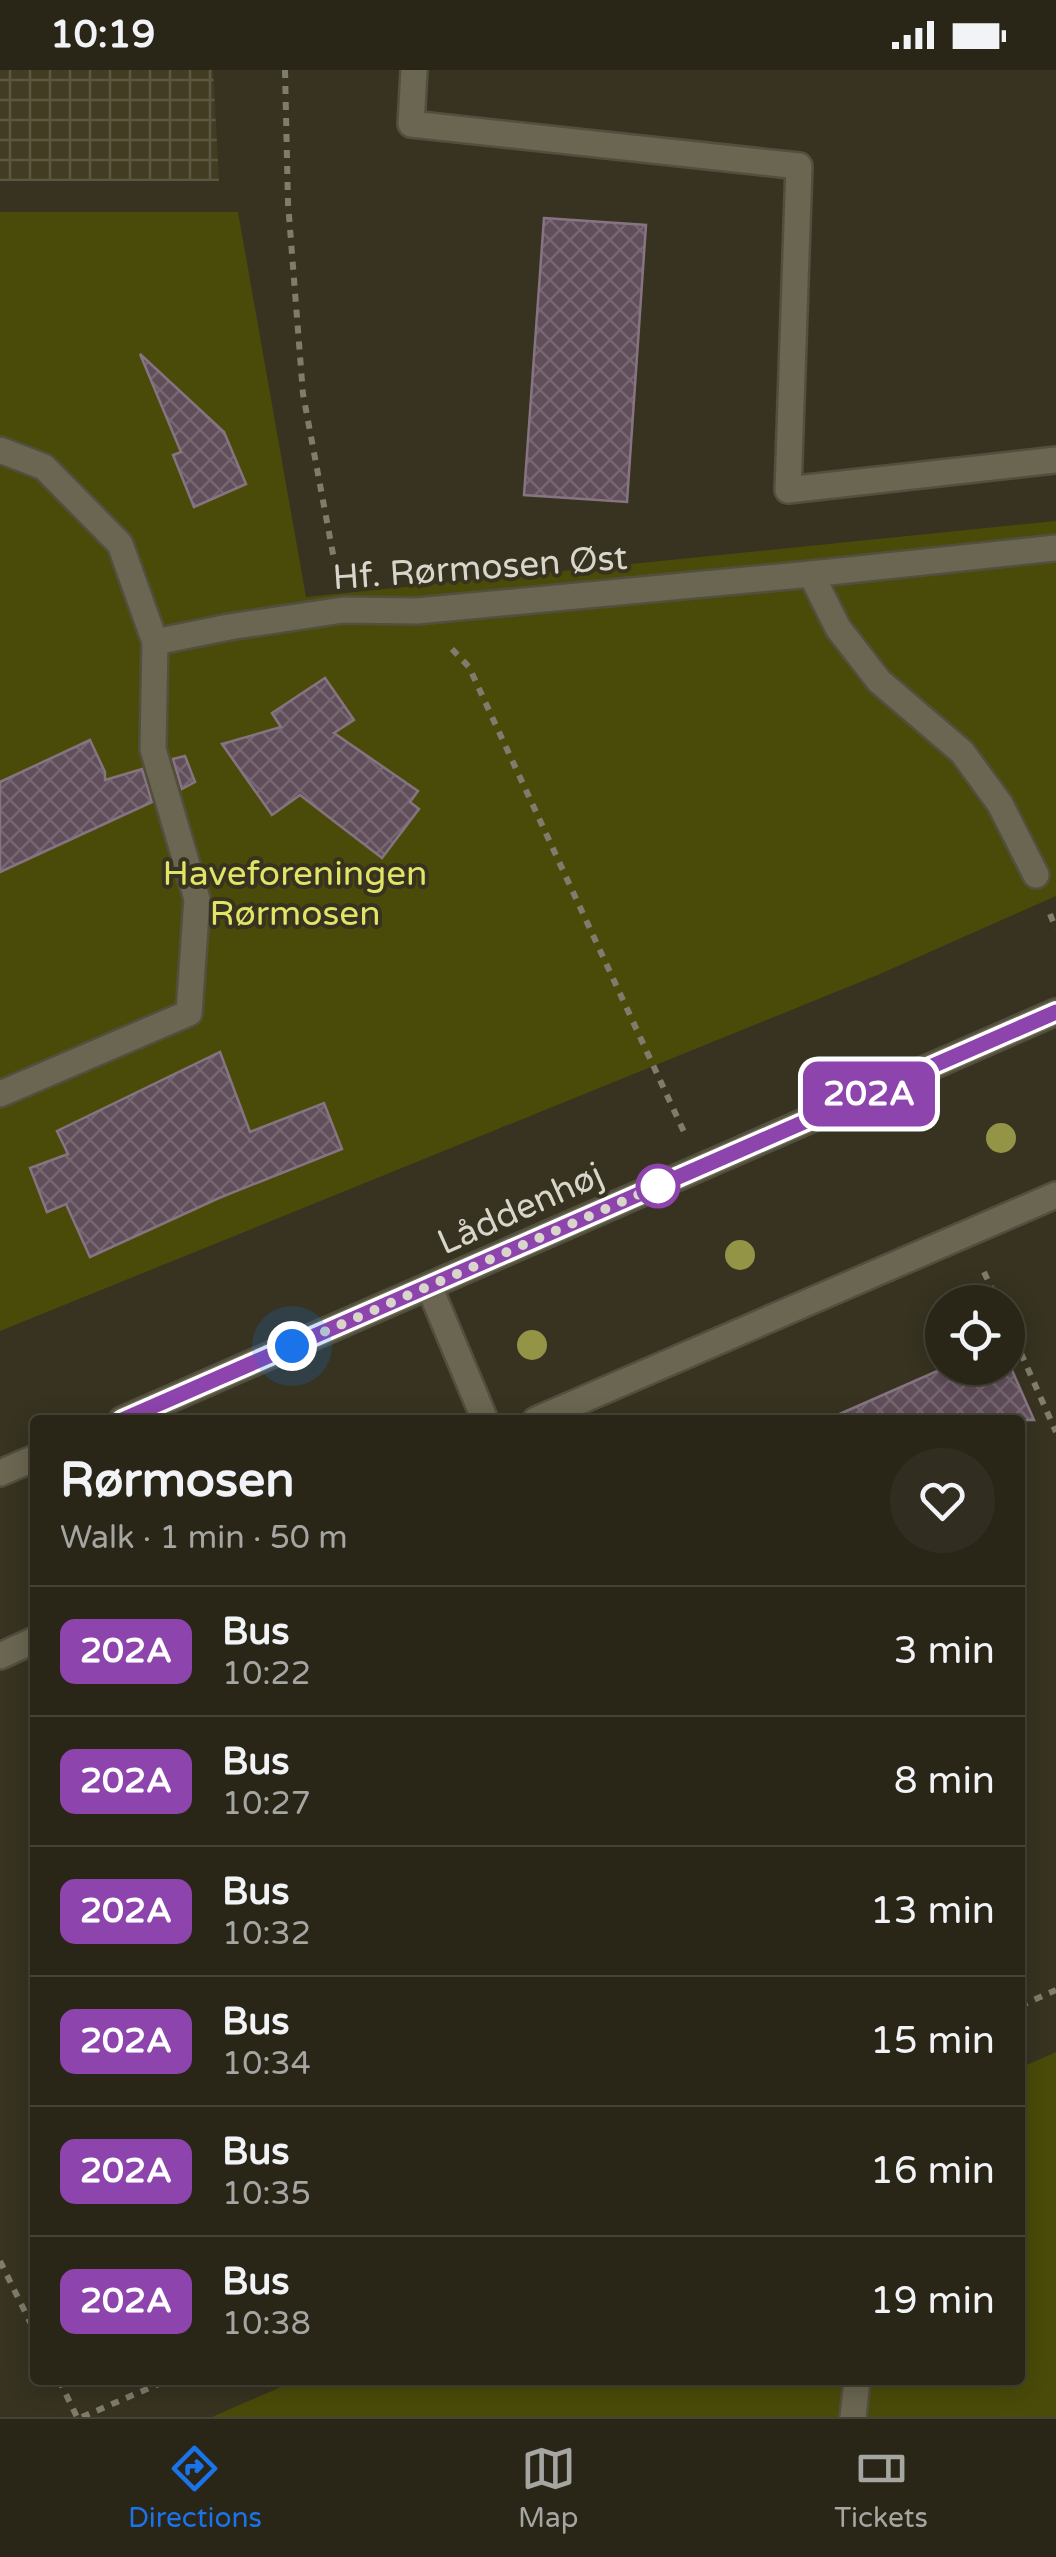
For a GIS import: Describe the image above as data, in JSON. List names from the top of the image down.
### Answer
{
  "streets": {
    "street": ["Hf. Rørmosen Øst", "Låddenhøj"]
  },
  "parks": ["Haveforeningen Rørmosen"],
  "lines": ["bus line 202A"],
  "page": {
    "status": "10:19",
    "on_map": "202A",
    "heading": ["Rørmosen", "Walk · 1 min · 50 m"],
    "list": [
      {
        "mark": "202A",
        "name": "Bus",
        "note": "10:22",
        "value": "3 min"
      },
      {
        "mark": "202A",
        "name": "Bus",
        "note": "10:27",
        "value": "8 min"
      },
      {
        "mark": "202A",
        "name": "Bus",
        "note": "10:32",
        "value": "13 min"
      },
      {
        "mark": "202A",
        "name": "Bus",
        "note": "10:34",
        "value": "15 min"
      },
      {
        "mark": "202A",
        "name": "Bus",
        "note": "10:35",
        "value": "16 min"
      },
      {
        "mark": "202A",
        "name": "Bus",
        "note": "10:38",
        "value": "19 min"
      }
    ],
    "tabs": ["Directions", "Map", "Tickets"]
  }
}
